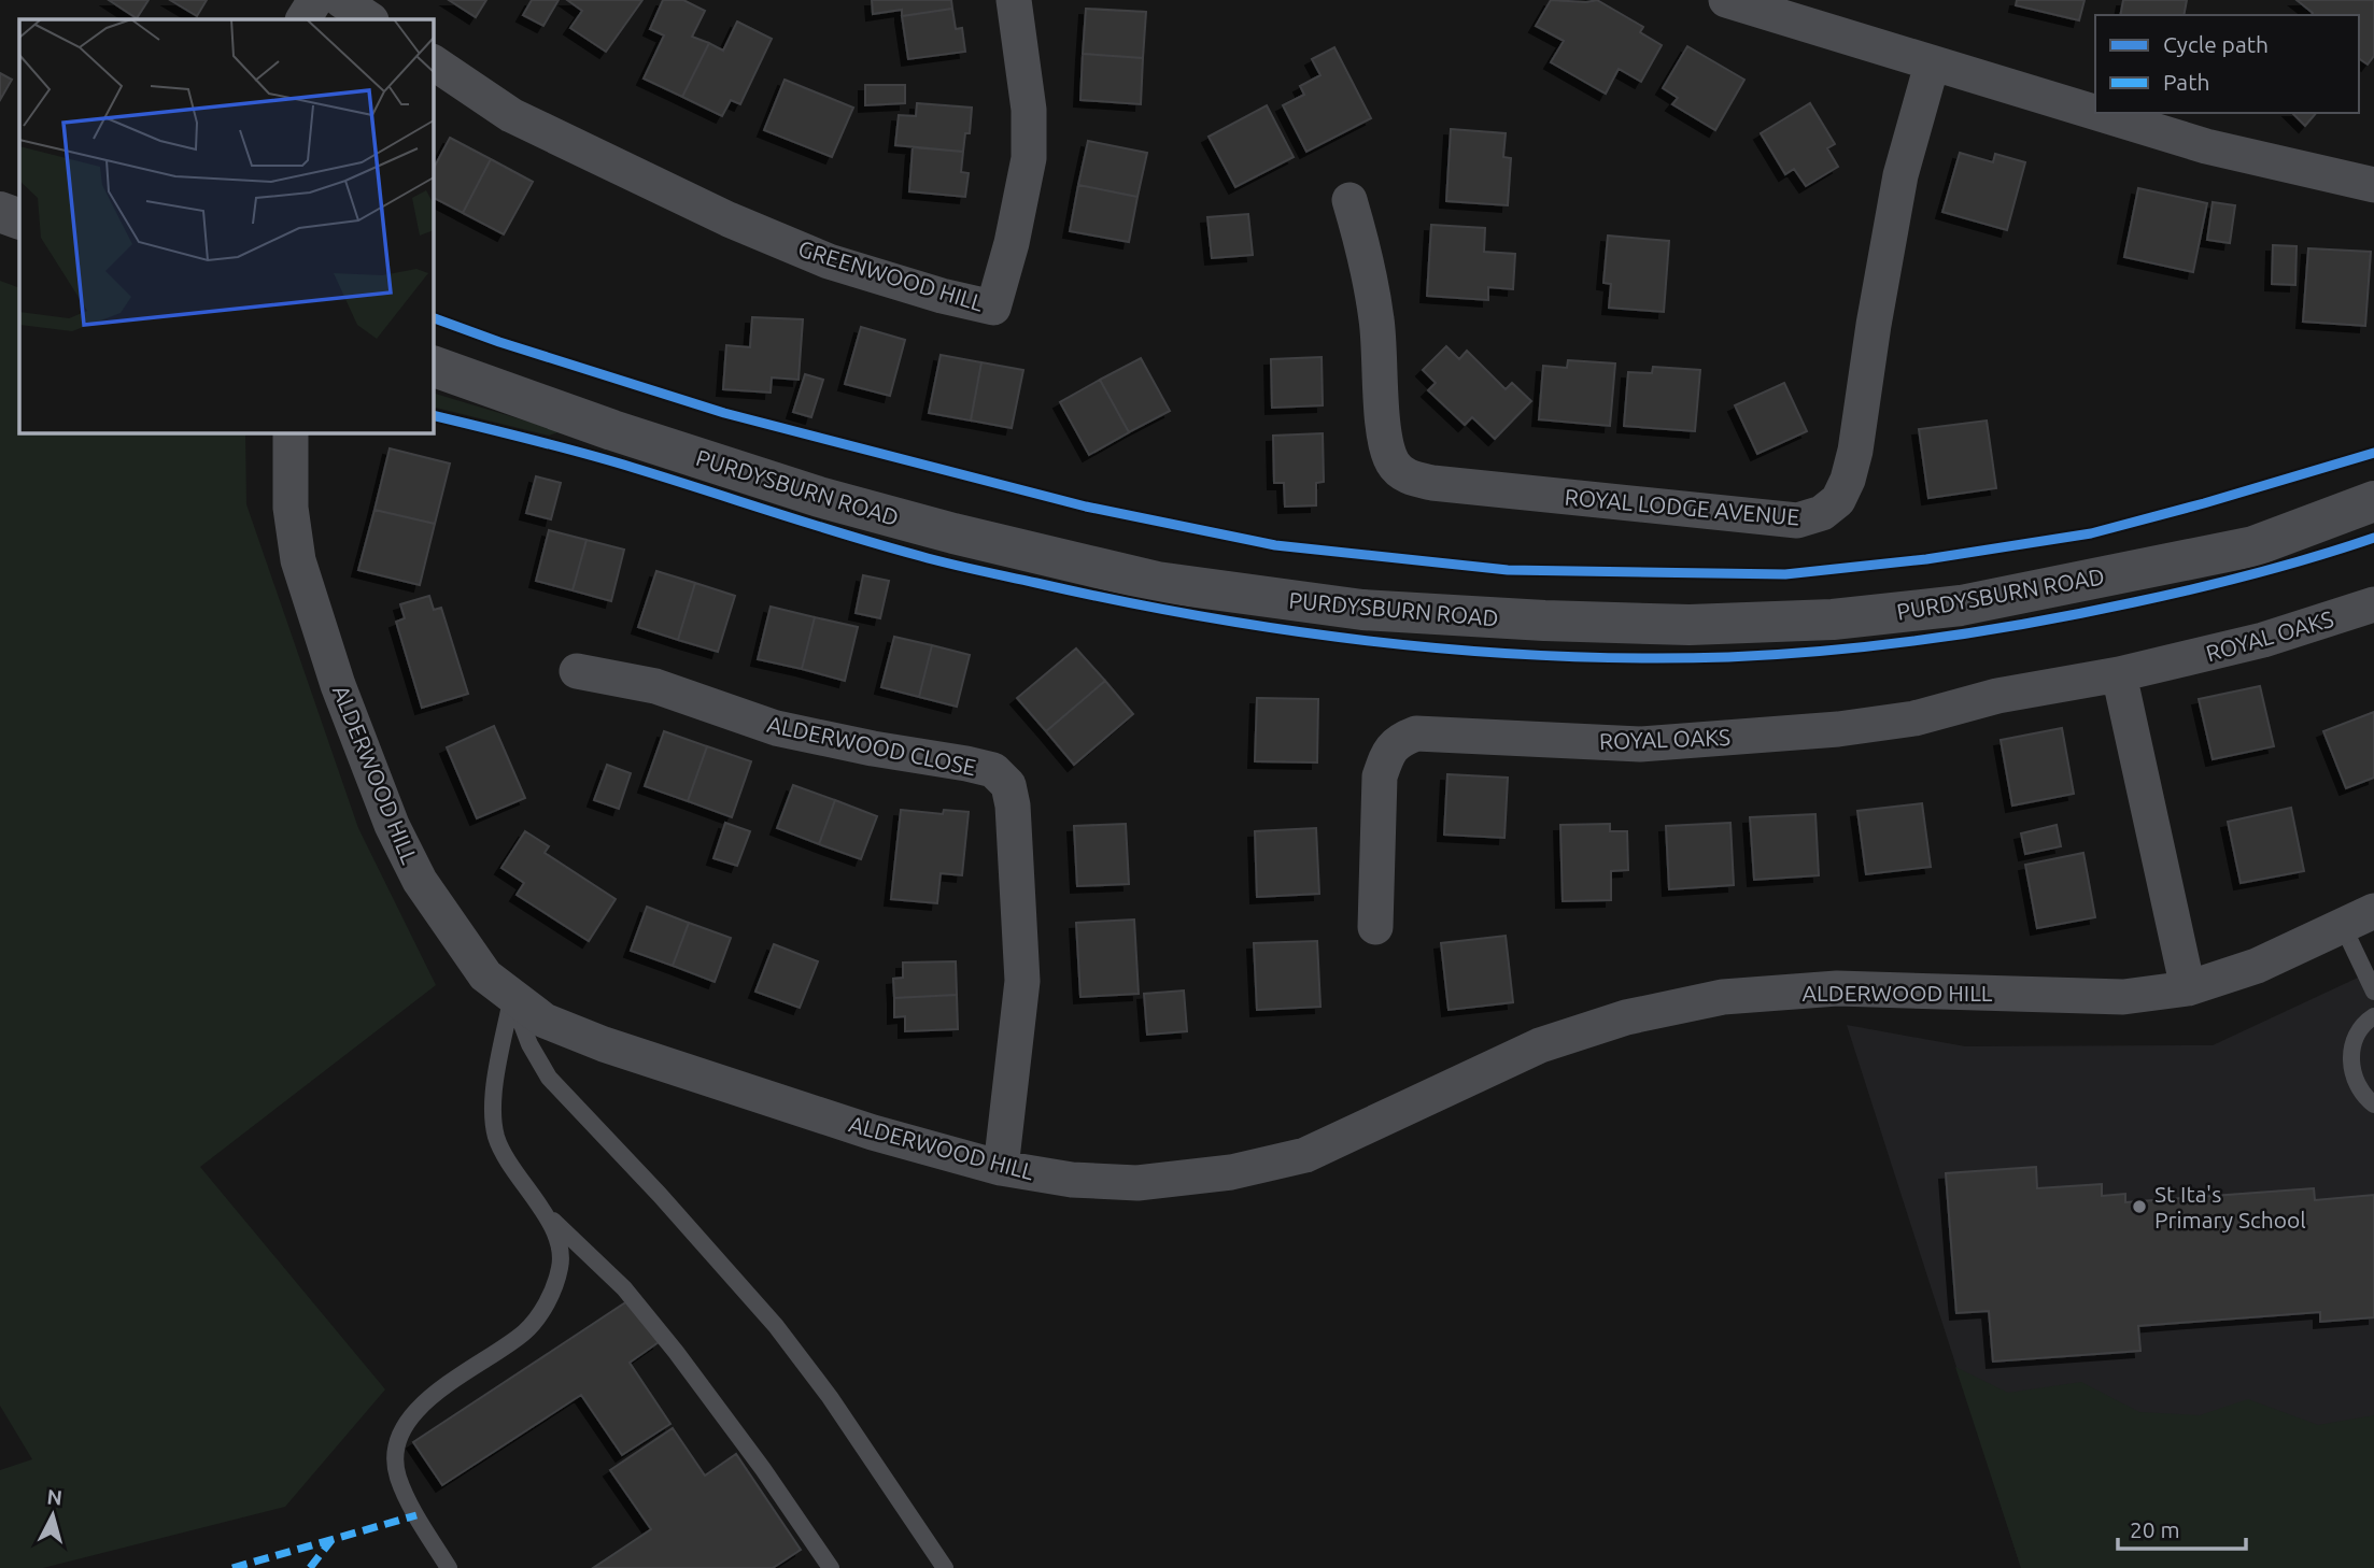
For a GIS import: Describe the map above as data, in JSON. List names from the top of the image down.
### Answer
{
  "streets": {
    "street": [
      "GREENWOOD HILL",
      "PURDYSBURN ROAD",
      "ROYAL LODGE AVENUE",
      "ROYAL OAKS",
      "ALDERWOOD CLOSE",
      "ALDERWOOD HILL"
    ]
  },
  "crossings": [
    ["ALDERWOOD CLOSE", "ALDERWOOD HILL"]
  ],
  "places": ["St Ita's Primary School"],
  "legend": ["Cycle path", "Path"],
  "scale_bar": "20 m",
  "north": "top"
}
